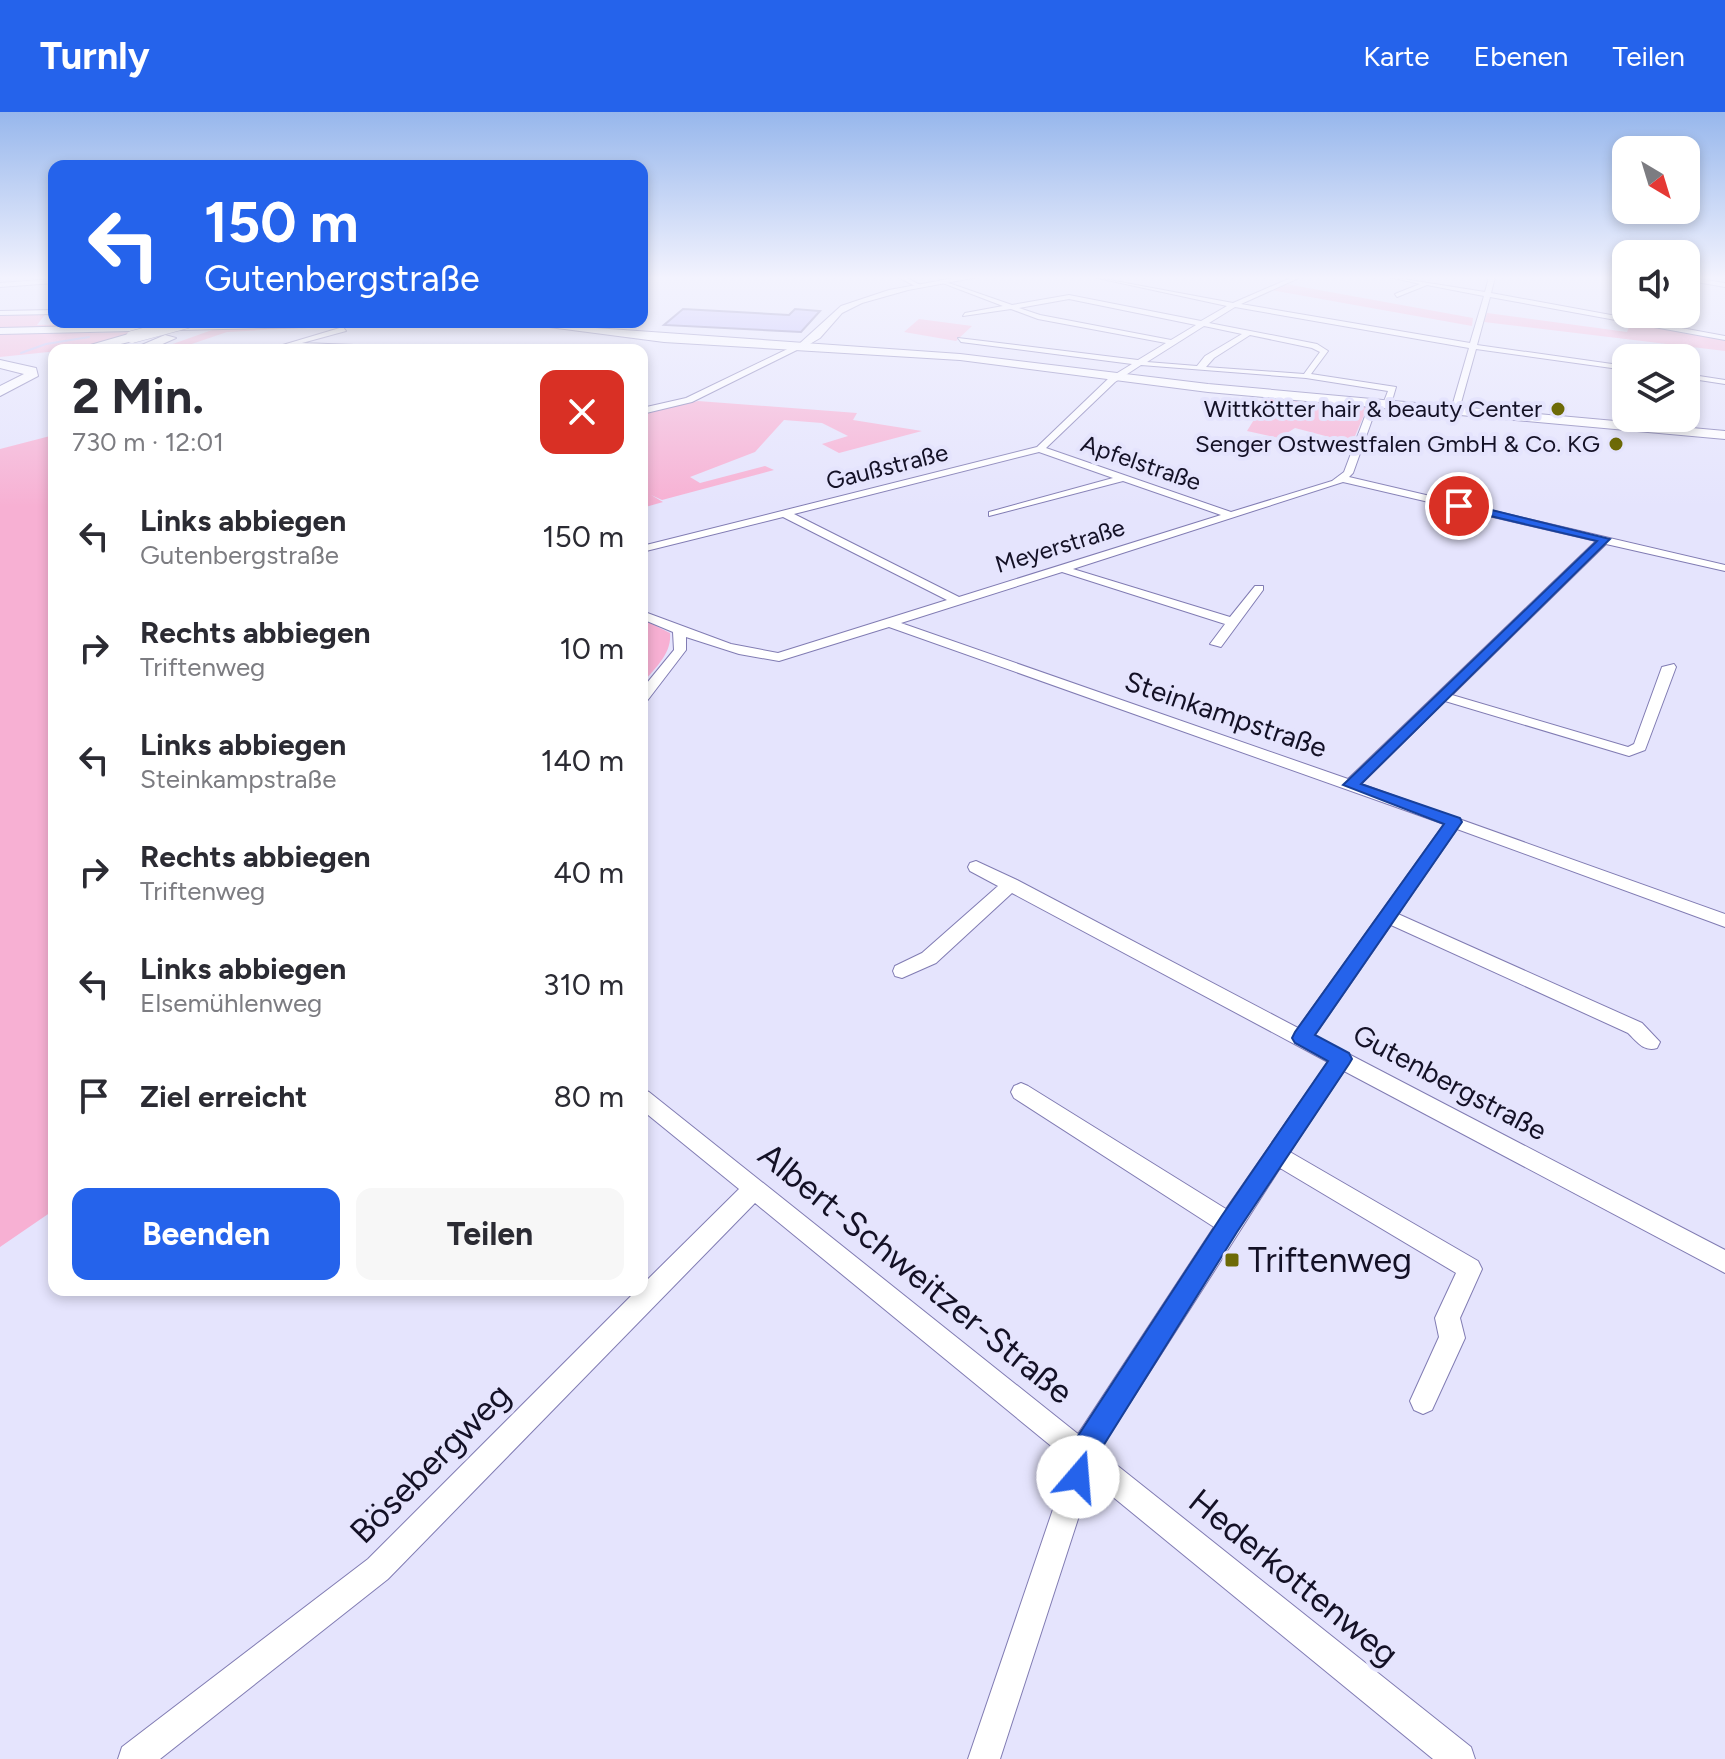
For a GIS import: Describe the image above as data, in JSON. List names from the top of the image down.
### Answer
{
  "streets": {
    "street": [
      "Apfelstraße",
      "Gaußstraße",
      "Meyerstraße",
      "Steinkampstraße",
      "Gutenbergstraße",
      "Albert-Schweitzer-Straße",
      "Bösebergweg",
      "Hederkottenweg"
    ]
  },
  "crossings": [
    ["Apfelstraße", "Gaußstraße"],
    ["Apfelstraße", "Meyerstraße"],
    ["Meyerstraße", "Steinkampstraße"],
    ["Albert-Schweitzer-Straße", "Bösebergweg"],
    ["Albert-Schweitzer-Straße", "Hederkottenweg"]
  ],
  "places": {
    "other": ["Wittkötter hair & beauty Center", "Senger Ostwestfalen GmbH & Co. KG"],
    "transit": ["Triftenweg"]
  },
  "north": "bottom right",
  "page": {
    "header": "Turnly",
    "nav": ["Karte", "Ebenen", "Teilen"],
    "turn": ["150 m", "Gutenbergstraße"],
    "heading": ["2 Min.", "730 m · 12:01"],
    "list": [
      {
        "name": "Links abbiegen",
        "note": "Gutenbergstraße",
        "value": "150 m"
      },
      {
        "name": "Rechts abbiegen",
        "note": "Triftenweg",
        "value": "10 m"
      },
      {
        "name": "Links abbiegen",
        "note": "Steinkampstraße",
        "value": "140 m"
      },
      {
        "name": "Rechts abbiegen",
        "note": "Triftenweg",
        "value": "40 m"
      },
      {
        "name": "Links abbiegen",
        "note": "Elsemühlenweg",
        "value": "310 m"
      },
      {
        "name": "Ziel erreicht",
        "value": "80 m"
      }
    ],
    "buttons": ["Beenden", "Teilen"]
  }
}
